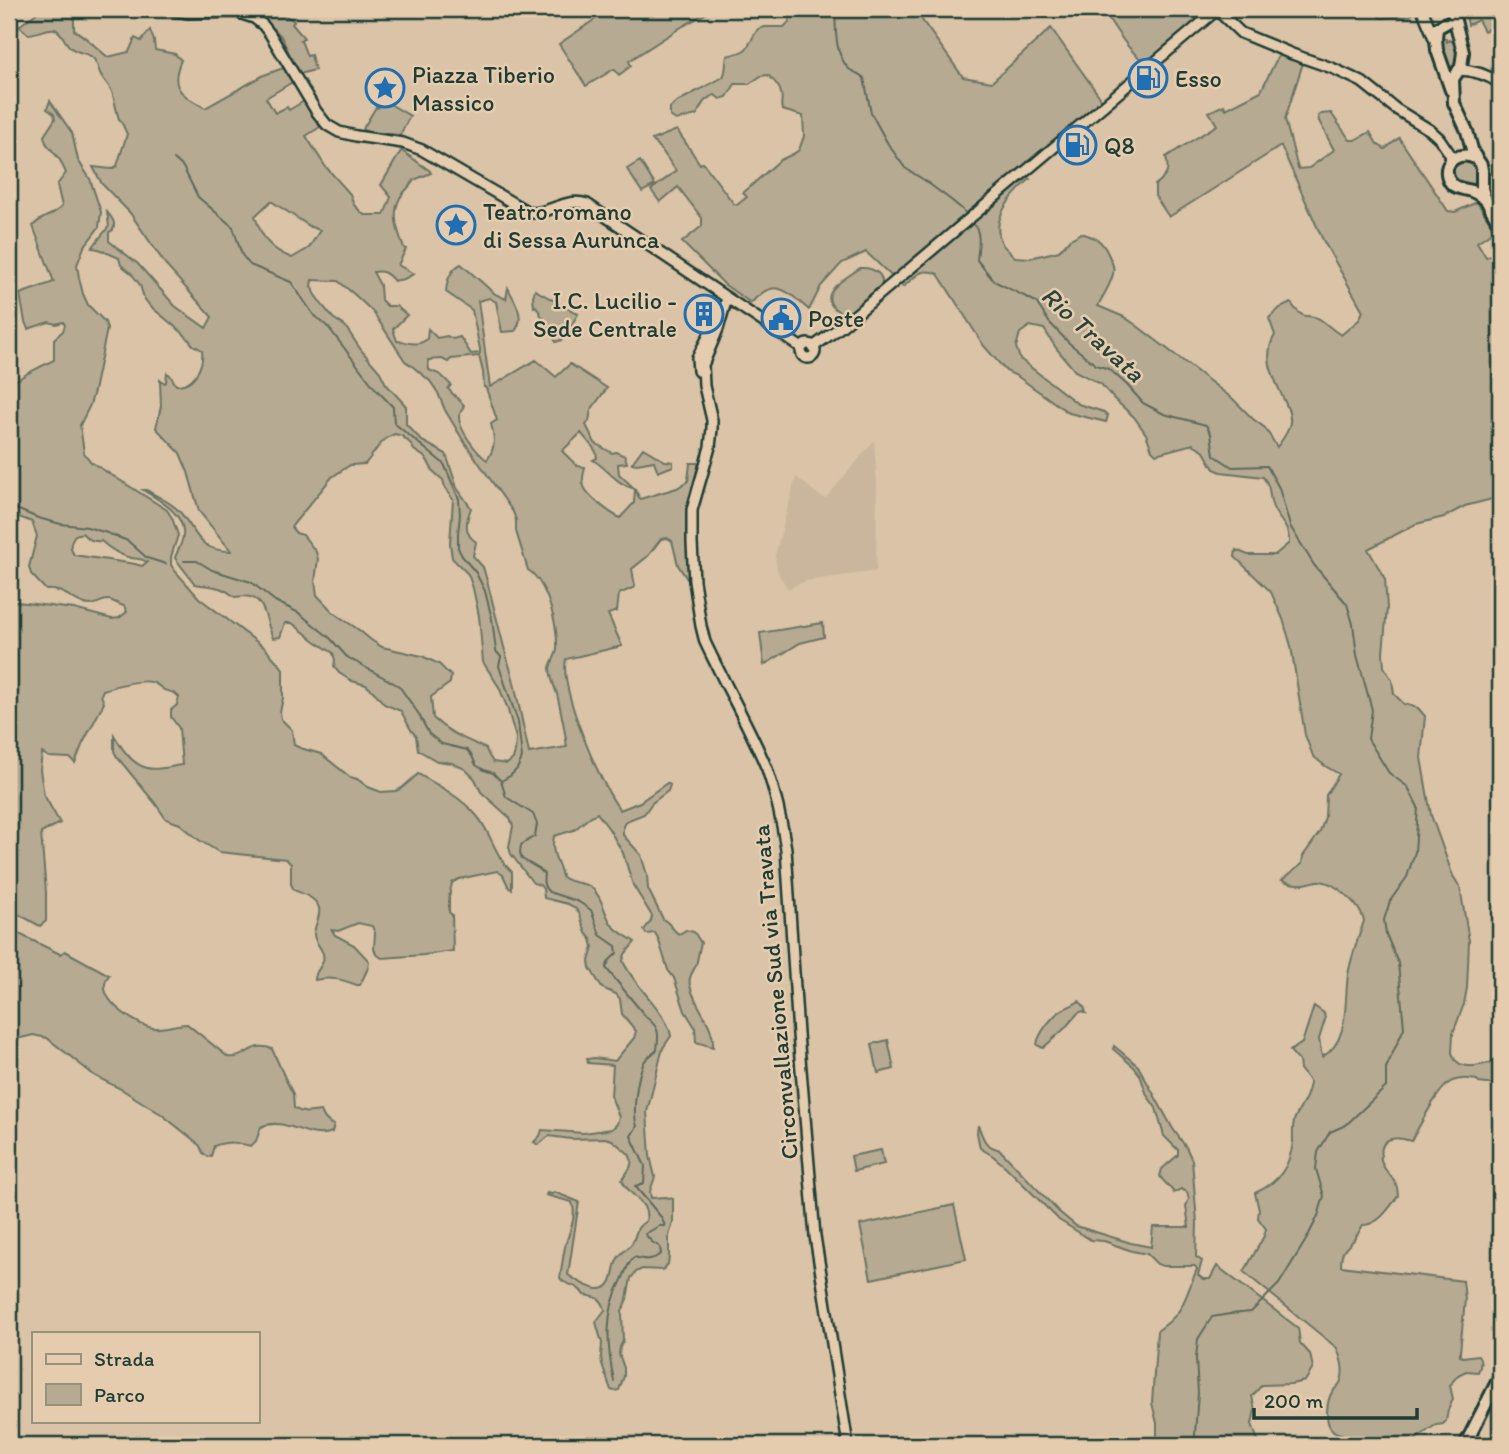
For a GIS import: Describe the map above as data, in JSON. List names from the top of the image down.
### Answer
{
  "streets": {
    "street": ["Circonvallazione Sud via Travata"]
  },
  "water": ["Rio Travata"],
  "places": {
    "fuel station": ["Esso", "Q8"],
    "place": ["Piazza Tiberio Massico", "Teatro romano di Sessa Aurunca"],
    "building": ["I.C. Lucilio - Sede Centrale"],
    "public building": ["Poste"]
  },
  "legend": ["Strada", "Parco"],
  "scale_bar": "200 m"
}
